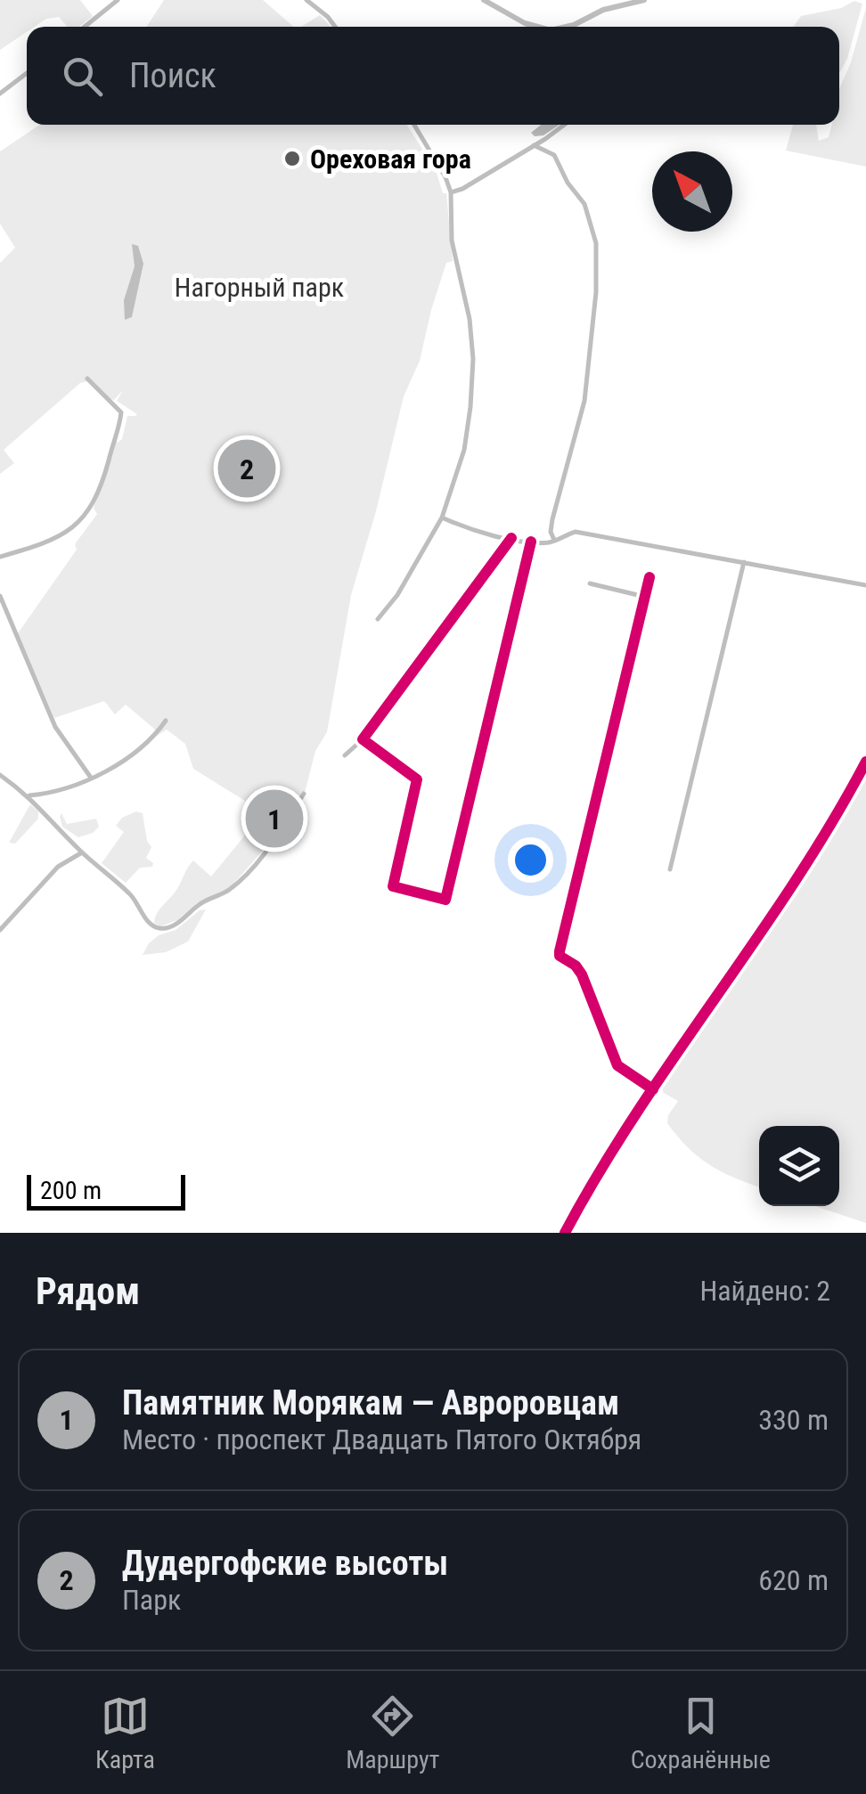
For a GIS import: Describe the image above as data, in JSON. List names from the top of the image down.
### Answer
{
  "parks": ["Нагорный парк"],
  "places": ["Ореховая гора"],
  "scale_bar": "200 m",
  "north": "top left",
  "page": {
    "search": "Поиск",
    "pins": ["2", "1"],
    "scale": "200 m",
    "heading": ["Рядом", "Найдено: 2"],
    "list": [
      {
        "mark": "1",
        "name": "Памятник Морякам — Авроровцам",
        "note": "Место · проспект Двадцать Пятого Октября",
        "value": "330 m"
      },
      {
        "mark": "2",
        "name": "Дудергофские высоты",
        "note": "Парк",
        "value": "620 m"
      }
    ],
    "nav": ["Карта", "Маршрут", "Сохранённые"]
  }
}
